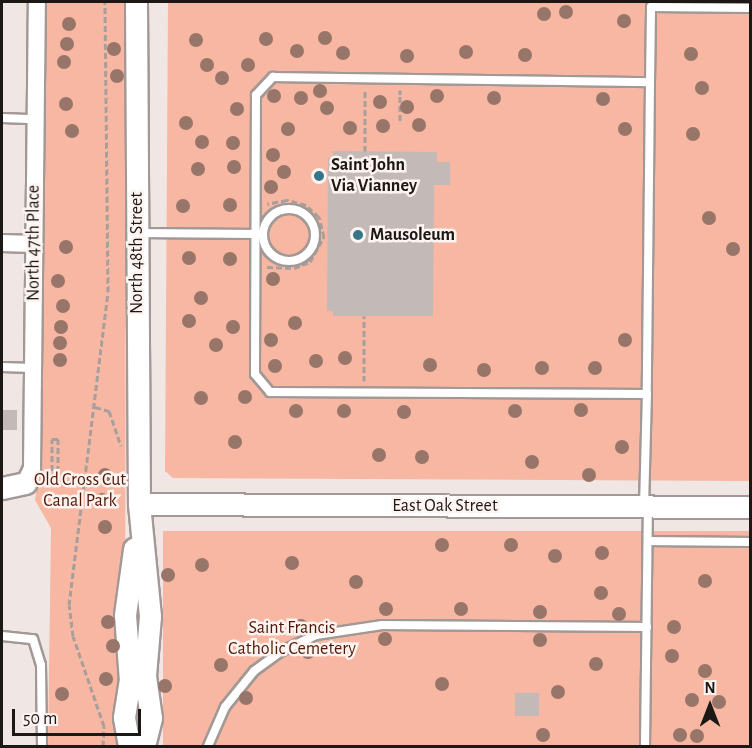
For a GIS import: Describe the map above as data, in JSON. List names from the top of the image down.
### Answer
{
  "streets": {
    "street": ["North 47th Place", "North 48th Street", "East Oak Street"]
  },
  "crossings": [
    ["North 48th Street", "East Oak Street"]
  ],
  "parks": ["Old Cross Cut Canal Park", "Saint Francis Catholic Cemetery"],
  "places": ["Saint John Via Vianney", "Mausoleum"],
  "scale_bar": "50 m",
  "north": "top"
}
